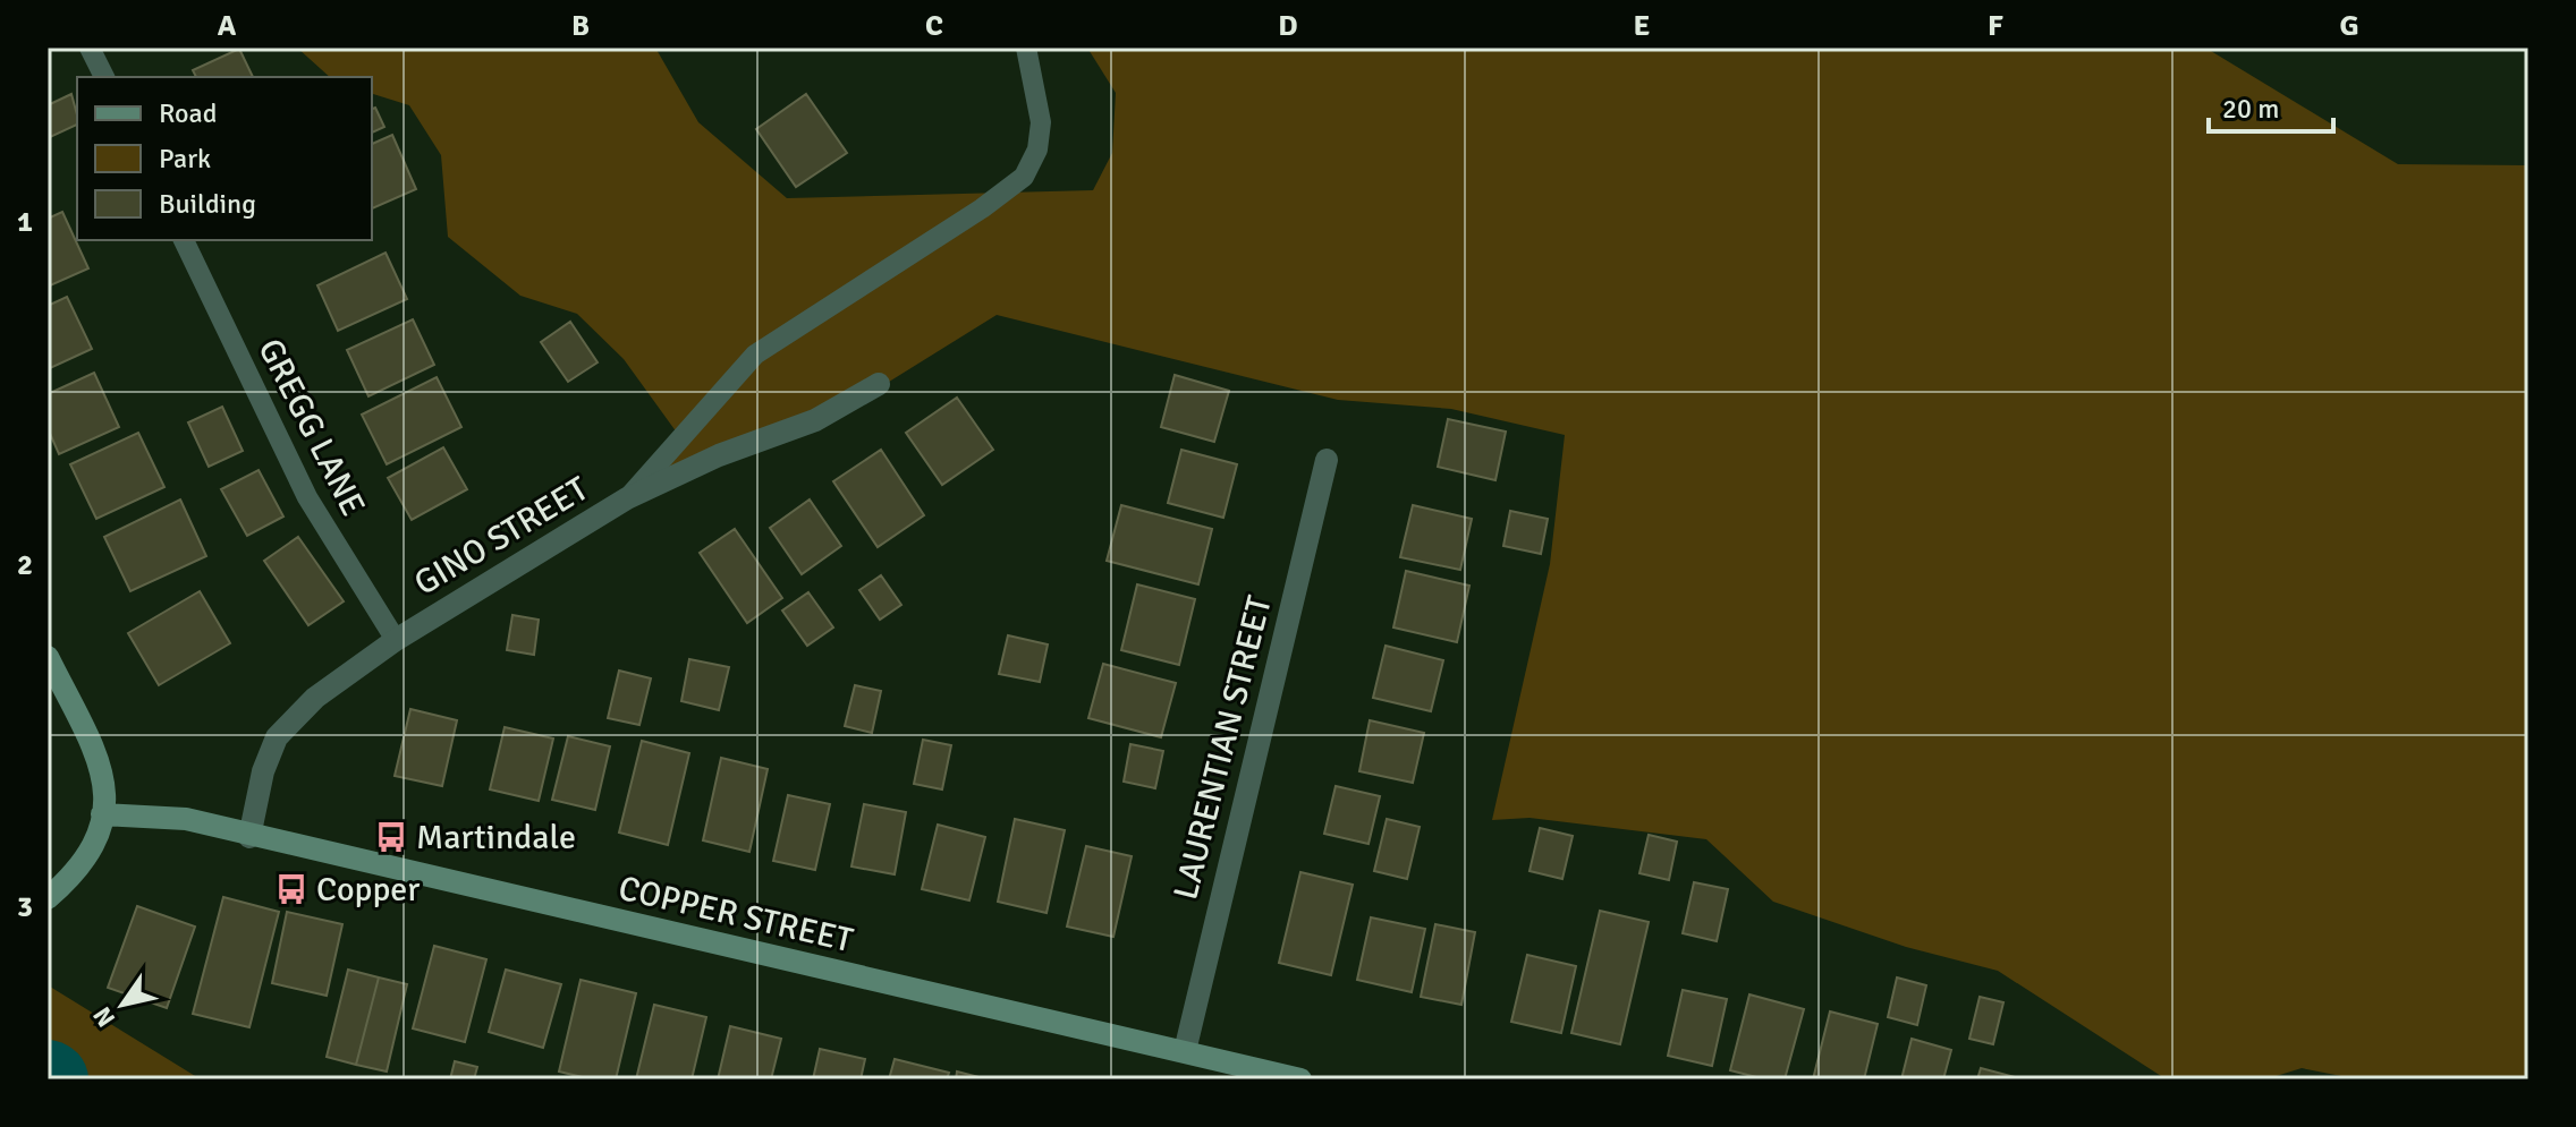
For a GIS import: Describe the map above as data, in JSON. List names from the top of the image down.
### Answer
{
  "streets": {
    "street": ["GINO STREET", "LAURENTIAN STREET", "COPPER STREET"],
    "lane": ["GREGG LANE"]
  },
  "crossings": [
    ["GREGG LANE", "GINO STREET"],
    ["GINO STREET", "COPPER STREET"],
    ["LAURENTIAN STREET", "COPPER STREET"]
  ],
  "places": {
    "bus stop": ["Martindale", "Copper"]
  },
  "legend": ["Road", "Park", "Building"],
  "scale_bar": "20 m",
  "north": "bottom left",
  "grid": {
    "columns": [
      "A",
      "B",
      "C",
      "D",
      "E",
      "F",
      "G"
    ],
    "rows": ["1", "2", "3"]
  }
}
